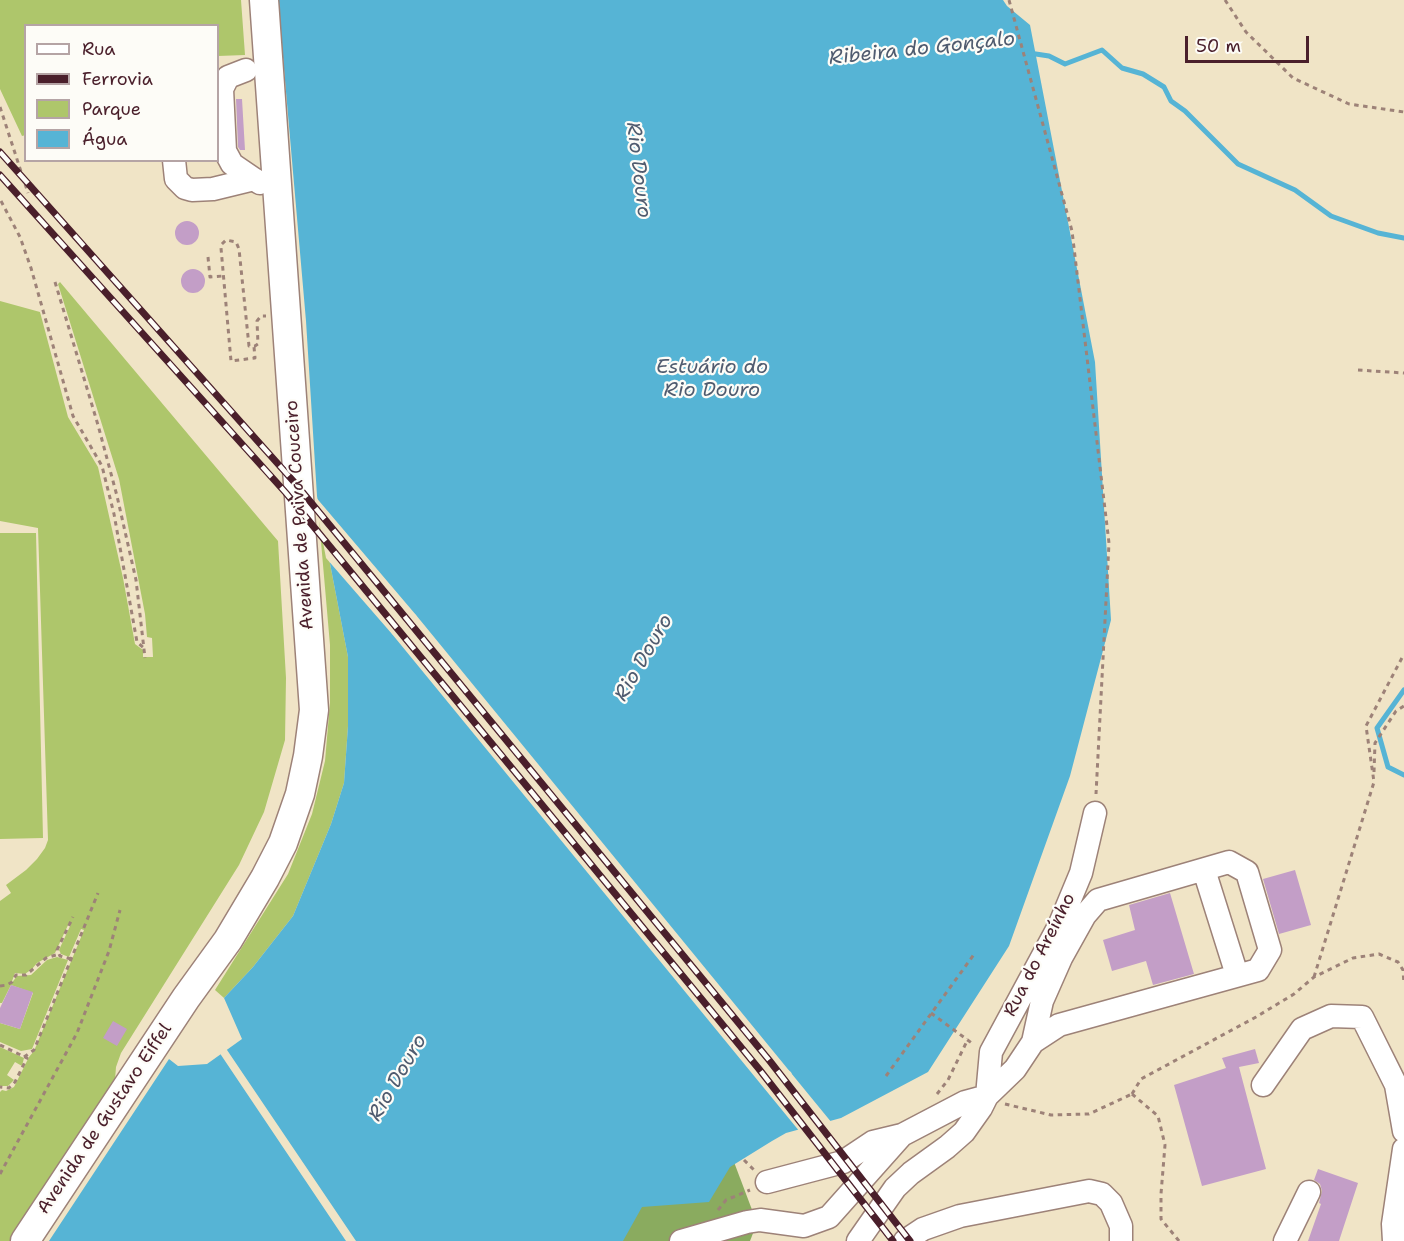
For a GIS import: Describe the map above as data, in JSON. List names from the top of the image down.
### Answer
{
  "streets": {
    "main road": ["Avenida de Paiva Couceiro", "Avenida de Gustavo Eiffel"],
    "street": ["Rua do Areínho"]
  },
  "crossings": [
    ["Avenida de Paiva Couceiro", "Avenida de Gustavo Eiffel"]
  ],
  "water": ["Ribeira do Gonçalo", "Rio Douro", "Estuário do Rio Douro"],
  "legend": [
    "Rua",
    "Ferrovia",
    "Parque",
    "Água"
  ],
  "scale_bar": "50 m"
}
